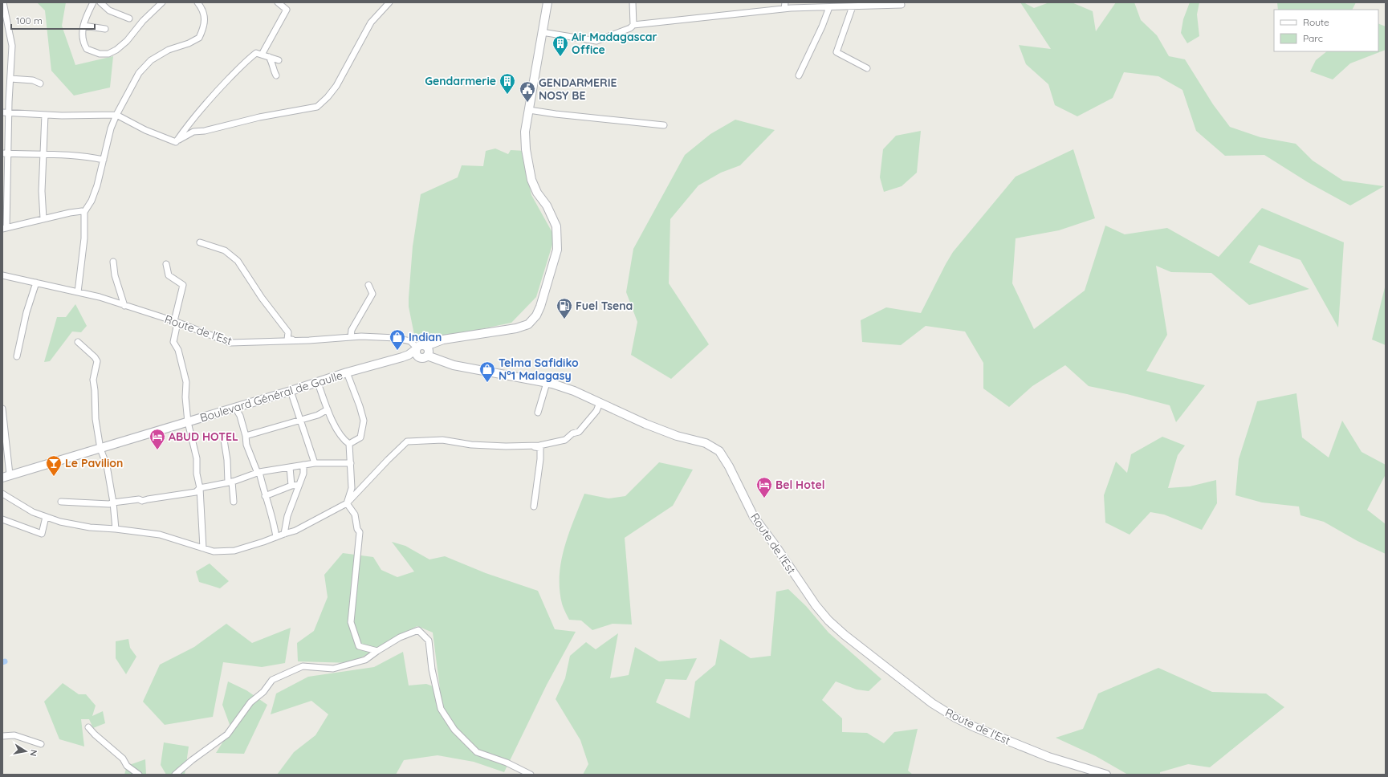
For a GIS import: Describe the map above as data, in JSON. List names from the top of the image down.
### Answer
{
  "streets": {
    "main road": ["Route de l'Est", "Boulevard Général de Gaulle"]
  },
  "crossings": [
    ["Route de l'Est", "Boulevard Général de Gaulle"]
  ],
  "places": {
    "building": ["Air Madagascar Office", "Gendarmerie"],
    "public building": ["GENDARMERIE NOSY BE"],
    "fuel station": ["Fuel Tsena"],
    "shop": ["Indian", "Telma Safidiko N°1 Malagasy"],
    "hotel": ["ABUD HOTEL", "Bel Hotel"],
    "bar": ["Le Pavilion"]
  },
  "legend": ["Route", "Parc"],
  "scale_bar": "100 m",
  "north": "right"
}
